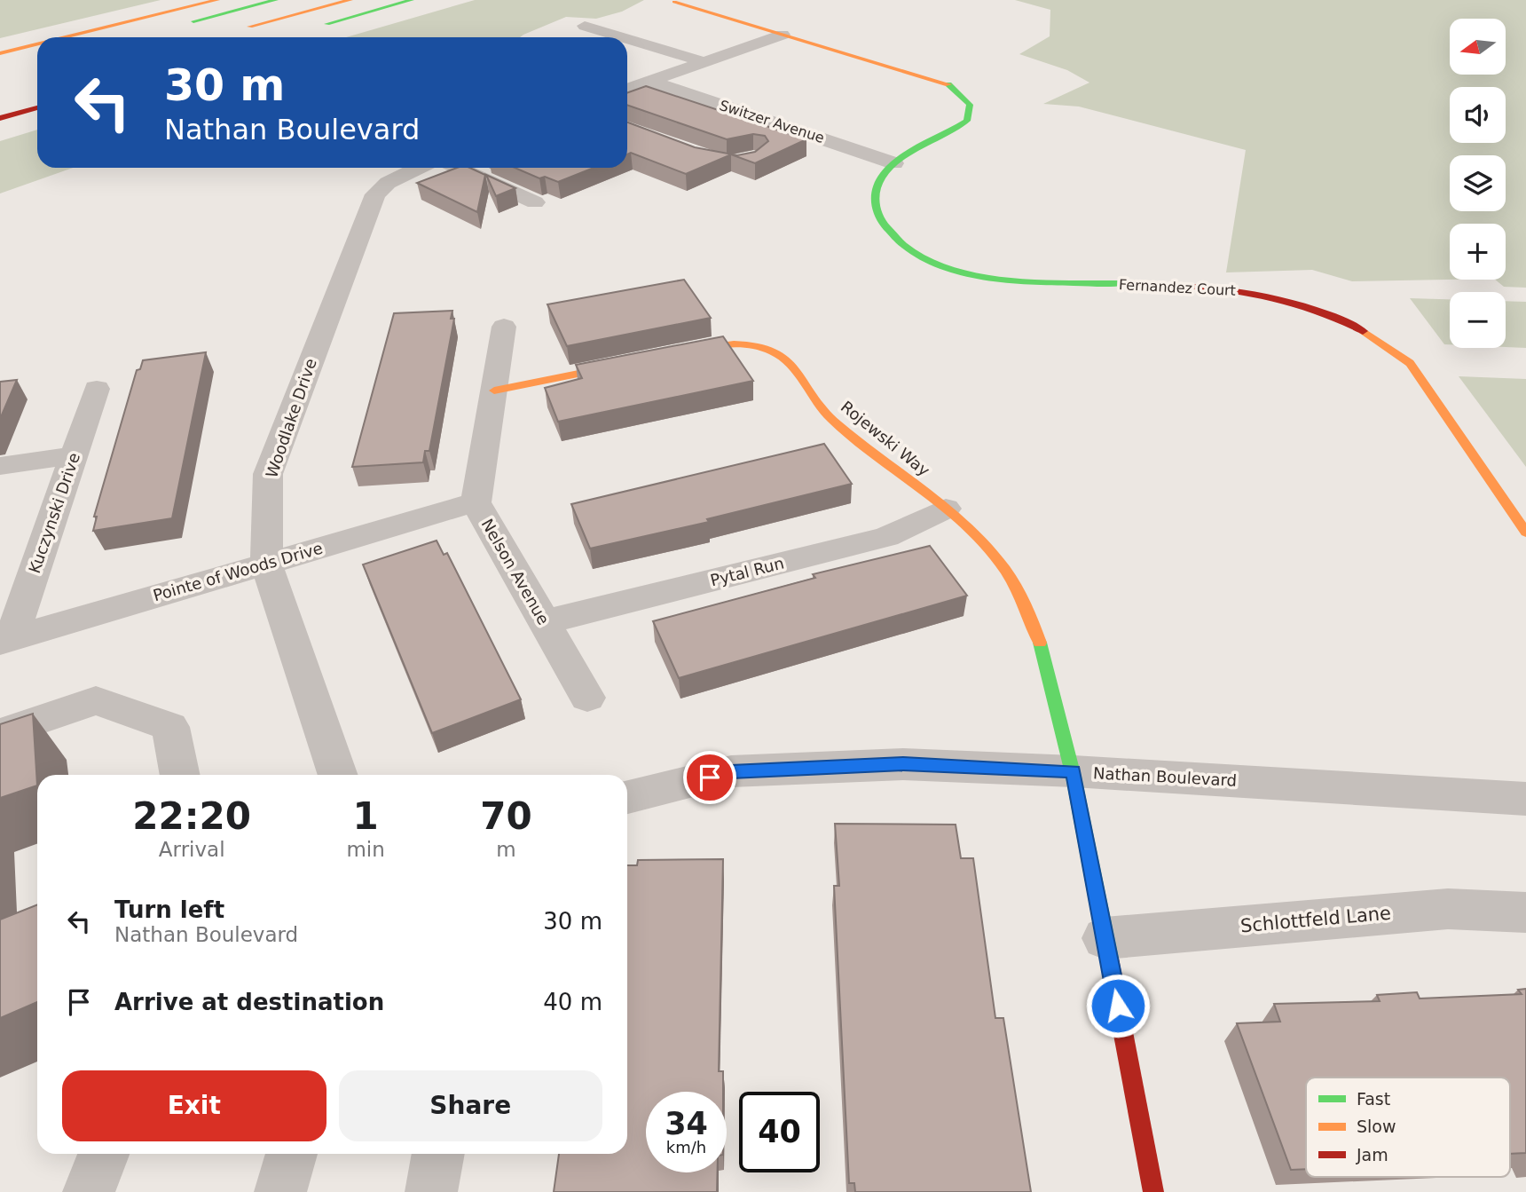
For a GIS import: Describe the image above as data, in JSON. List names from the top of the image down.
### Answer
{
  "streets": {
    "main road": ["Fernandez Court", "Rojewski Way"],
    "street": [
      "Switzer Avenue",
      "Woodlake Drive",
      "Kuczynski Drive",
      "Pointe of Woods Drive",
      "Nelson Avenue",
      "Pytal Run",
      "Nathan Boulevard",
      "Schlottfeld Lane"
    ]
  },
  "crossings": [
    ["Switzer Avenue", "Fernandez Court"],
    ["Woodlake Drive", "Pointe of Woods Drive"],
    ["Rojewski Way", "Pytal Run"],
    ["Rojewski Way", "Nathan Boulevard"],
    ["Rojewski Way", "Schlottfeld Lane"],
    ["Kuczynski Drive", "Pointe of Woods Drive"],
    ["Pointe of Woods Drive", "Nelson Avenue"],
    ["Nelson Avenue", "Pytal Run"]
  ],
  "legend": ["Fast", "Slow", "Jam"],
  "north": "left",
  "page": {
    "map_buttons": ["+", "−"],
    "turn": ["30 m", "Nathan Boulevard"],
    "eta": [
      "22:20",
      "Arrival",
      "1",
      "min",
      "70",
      "m"
    ],
    "list": [
      {
        "name": "Turn left",
        "note": "Nathan Boulevard",
        "value": "30 m"
      },
      {
        "name": "Arrive at destination",
        "value": "40 m"
      }
    ],
    "buttons": ["Exit", "Share"],
    "speed": "34 km/h",
    "limit": "40"
  }
}
